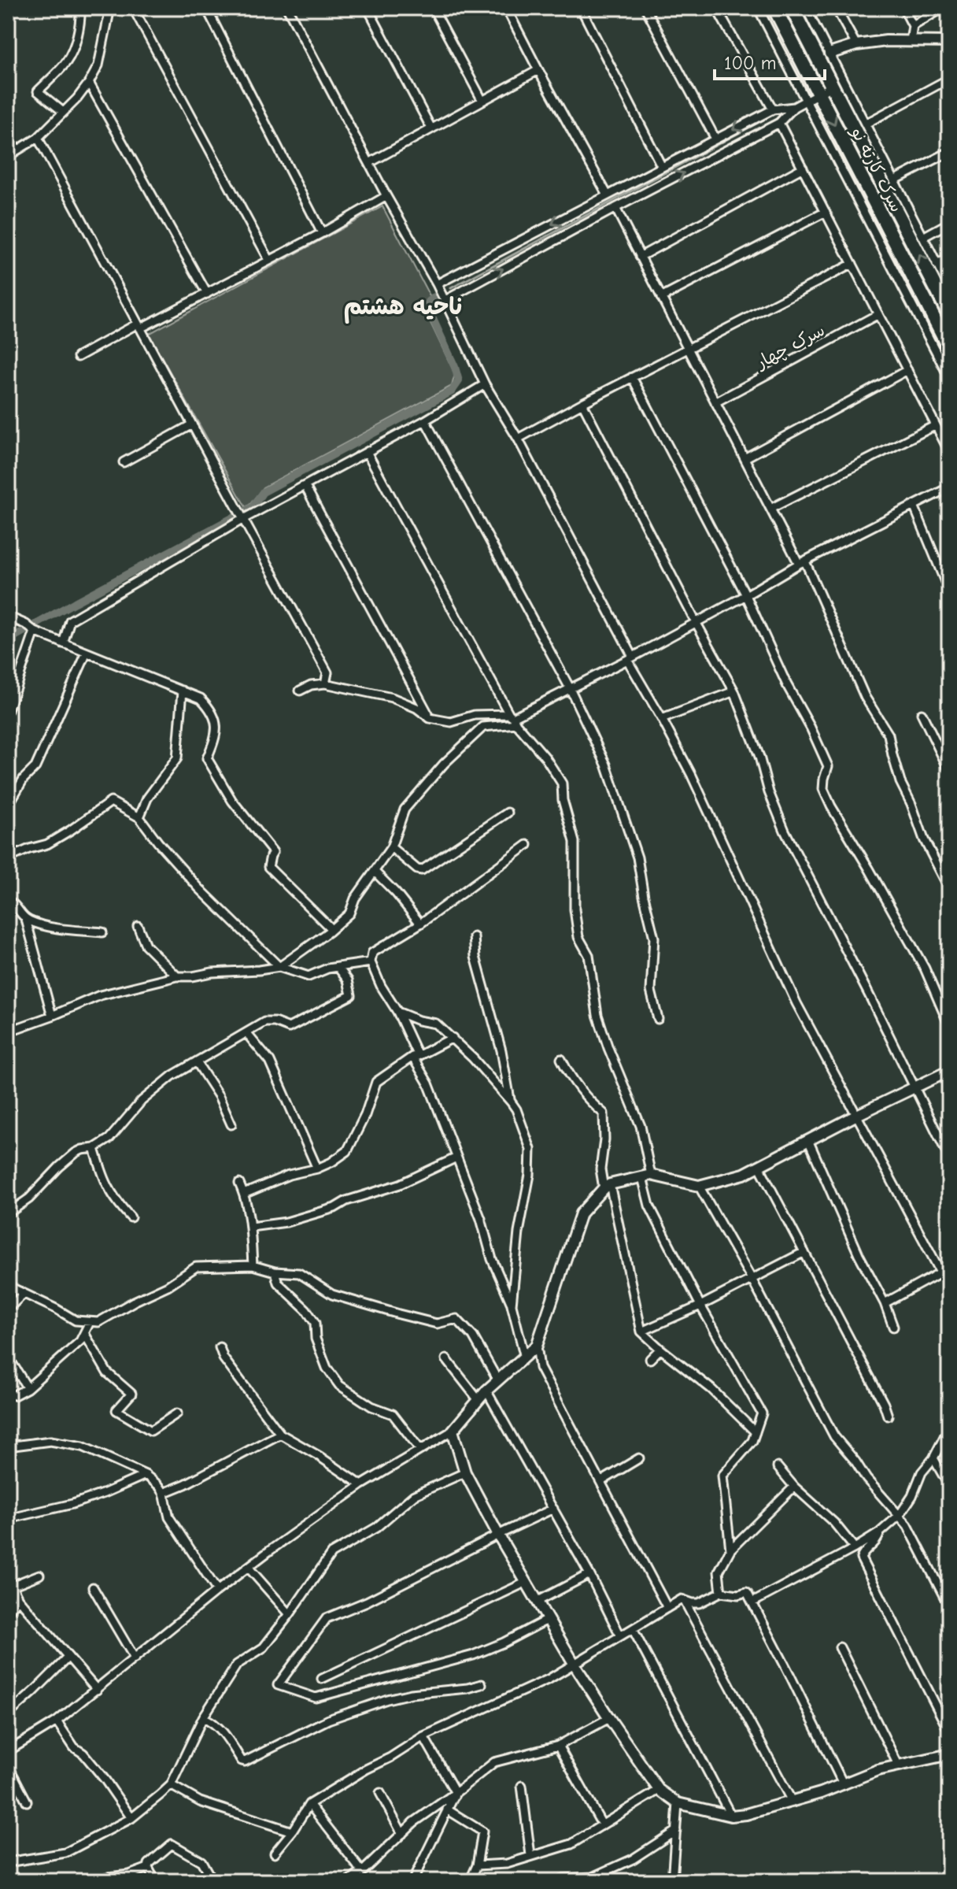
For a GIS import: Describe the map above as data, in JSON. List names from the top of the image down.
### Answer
{
  "streets": {
    "highway": ["سرک کارته نو"],
    "street": ["سرک چهار"]
  },
  "districts": ["ناحیه هشتم"],
  "scale_bar": "100 m"
}
